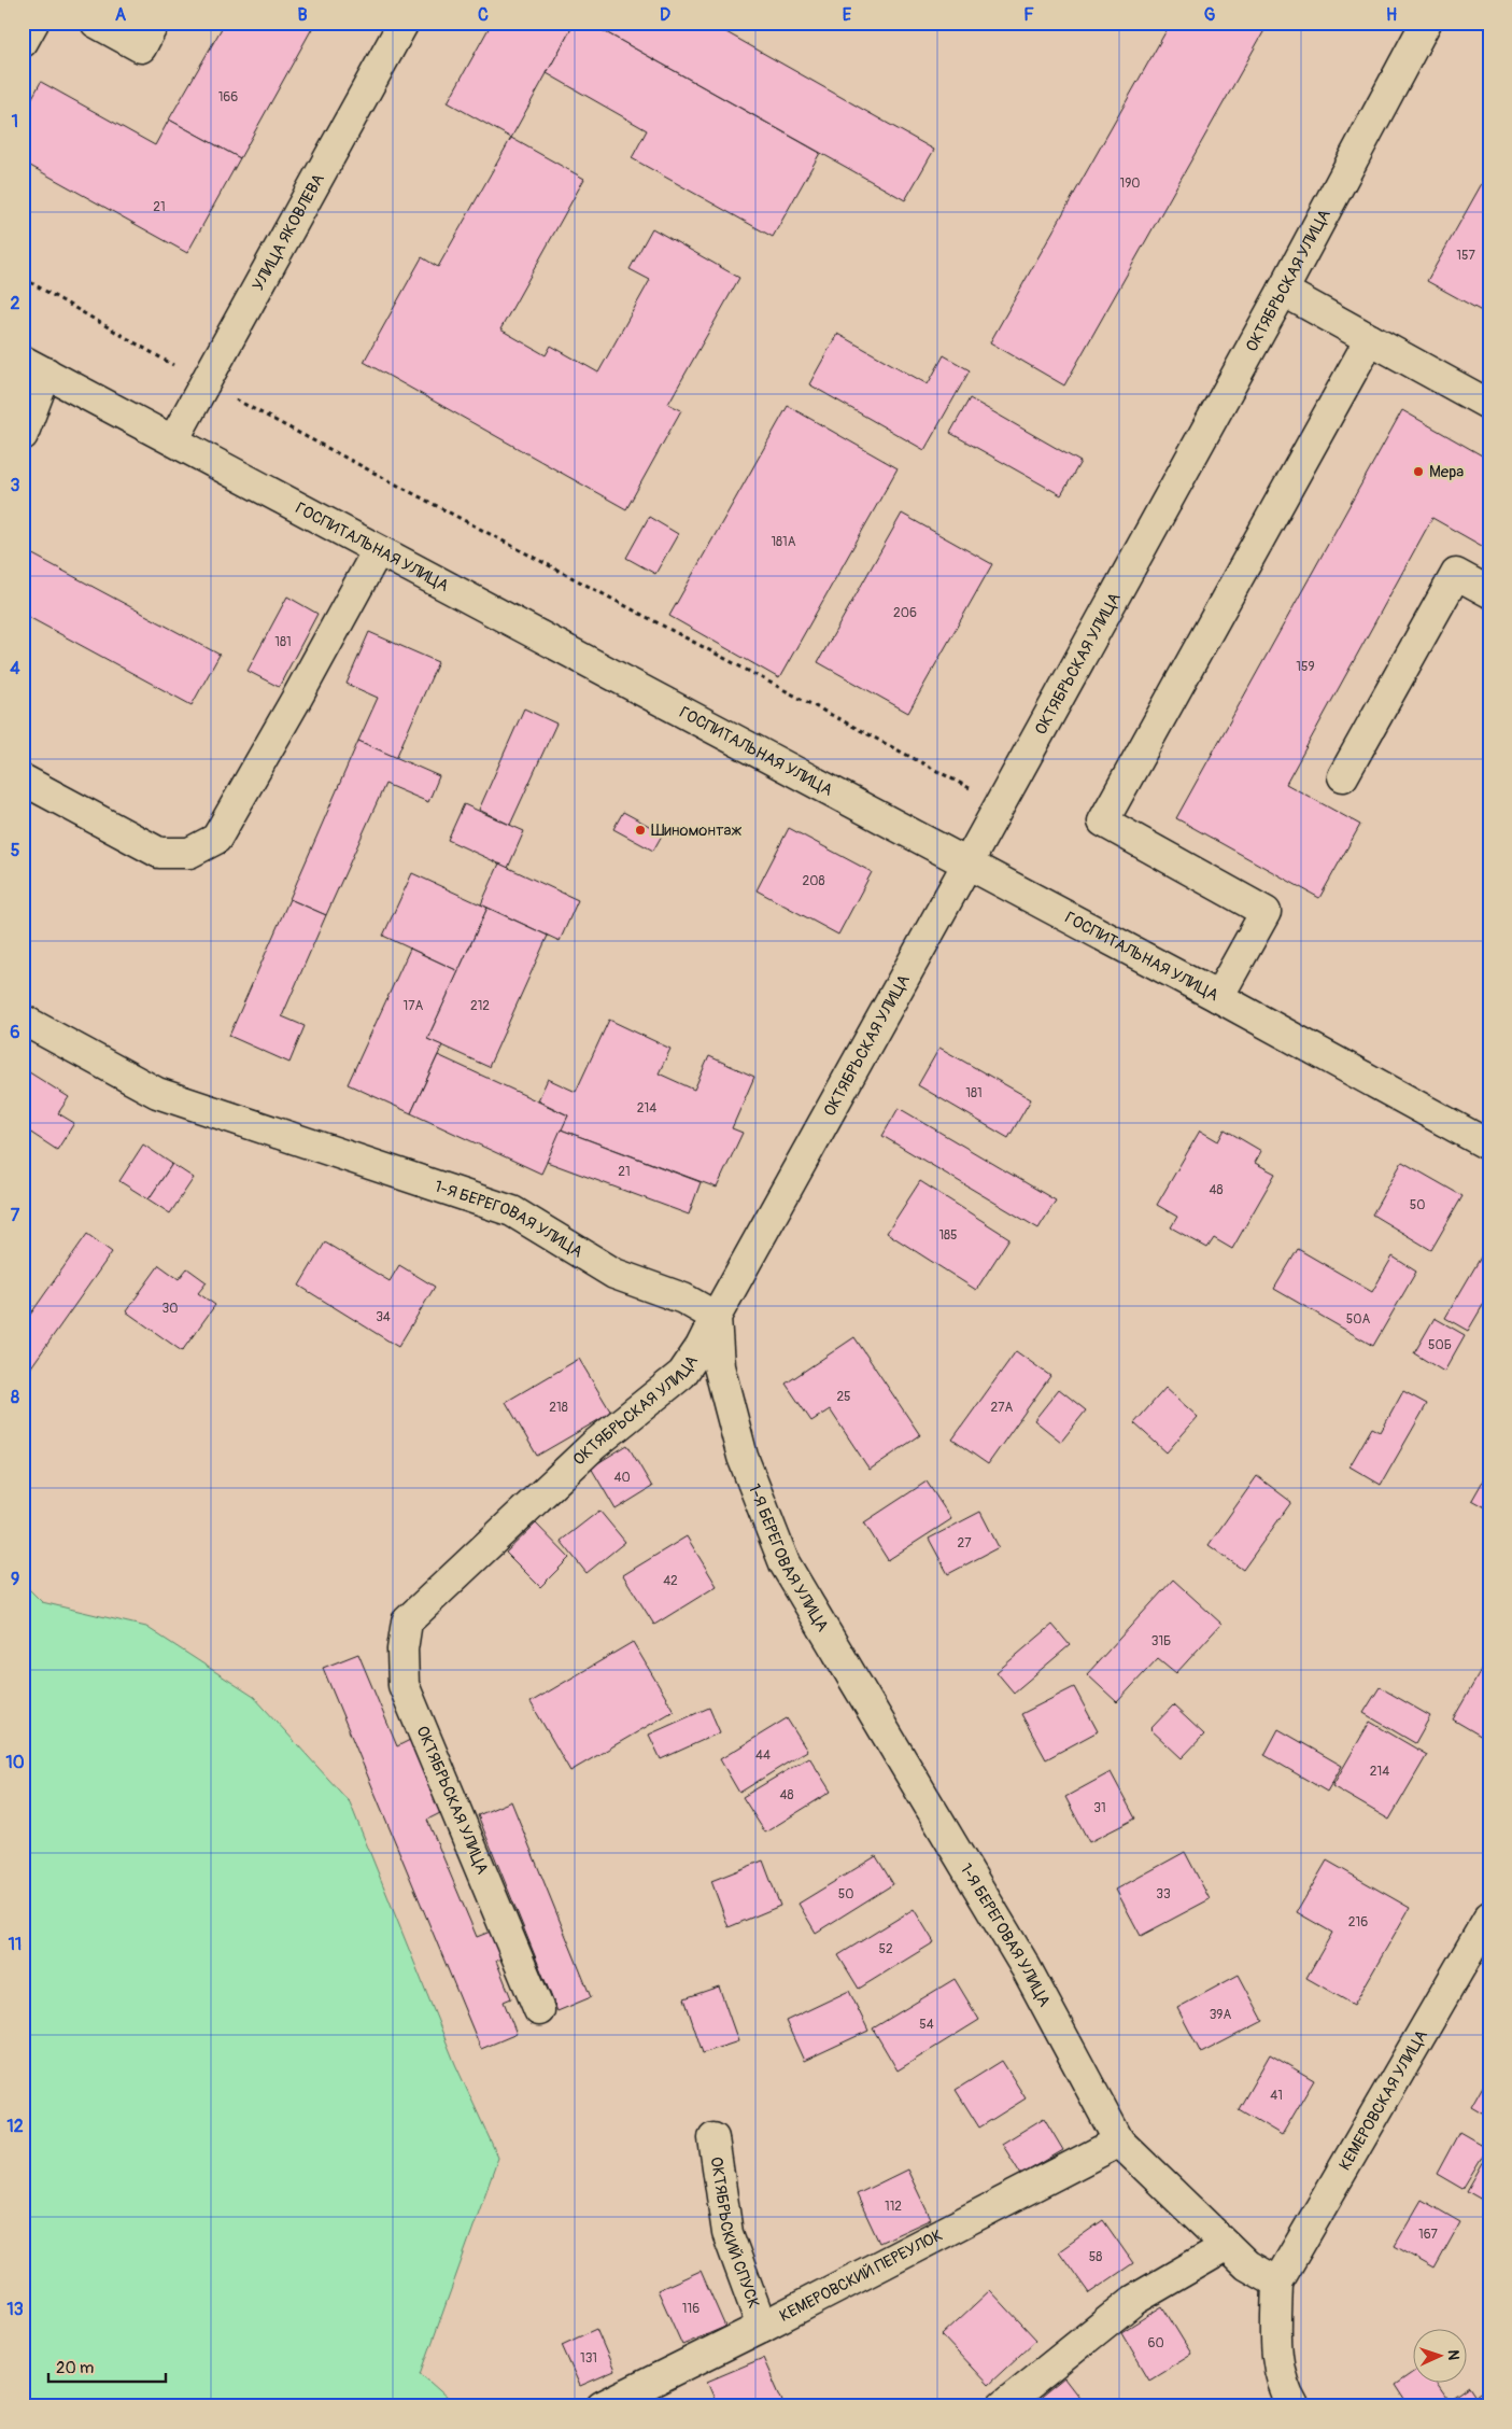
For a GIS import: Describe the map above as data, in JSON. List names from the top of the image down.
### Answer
{
  "streets": {
    "street": [
      "УЛИЦА ЯКОВЛЕВА",
      "ОКТЯБРЬСКАЯ УЛИЦА",
      "ГОСПИТАЛЬНАЯ УЛИЦА",
      "1-Я БЕРЕГОВАЯ УЛИЦА",
      "КЕМЕРОВСКАЯ УЛИЦА",
      "ОКТЯБРЬСКИЙ СПУСК",
      "КЕМЕРОВСКИЙ ПЕРЕУЛОК"
    ]
  },
  "crossings": [
    ["УЛИЦА ЯКОВЛЕВА", "ГОСПИТАЛЬНАЯ УЛИЦА"],
    ["ОКТЯБРЬСКАЯ УЛИЦА", "ГОСПИТАЛЬНАЯ УЛИЦА"],
    ["ОКТЯБРЬСКАЯ УЛИЦА", "1-Я БЕРЕГОВАЯ УЛИЦА"],
    ["1-Я БЕРЕГОВАЯ УЛИЦА", "КЕМЕРОВСКАЯ УЛИЦА"],
    ["1-Я БЕРЕГОВАЯ УЛИЦА", "КЕМЕРОВСКИЙ ПЕРЕУЛОК"],
    ["ОКТЯБРЬСКИЙ СПУСК", "КЕМЕРОВСКИЙ ПЕРЕУЛОК"]
  ],
  "places": ["Мера", "Шиномонтаж"],
  "house_numbers": [
    "166",
    "190",
    "21",
    "157",
    "181А",
    "206",
    "181",
    "159",
    "208",
    "17А",
    "212",
    "181",
    "214",
    "21",
    "48",
    "50",
    "185",
    "30",
    "34",
    "50А",
    "50Б",
    "25",
    "218",
    "27А",
    "40",
    "27",
    "42",
    "31Б",
    "44",
    "214",
    "48",
    "31",
    "50",
    "33",
    "216",
    "52",
    "39А",
    "54",
    "41",
    "112",
    "167",
    "58",
    "116",
    "60",
    "131"
  ],
  "scale_bar": "20 m",
  "north": "right",
  "grid": {
    "columns": [
      "A",
      "B",
      "C",
      "D",
      "E",
      "F",
      "G",
      "H"
    ],
    "rows": [
      "1",
      "2",
      "3",
      "4",
      "5",
      "6",
      "7",
      "8",
      "9",
      "10",
      "11",
      "12",
      "13"
    ]
  }
}
